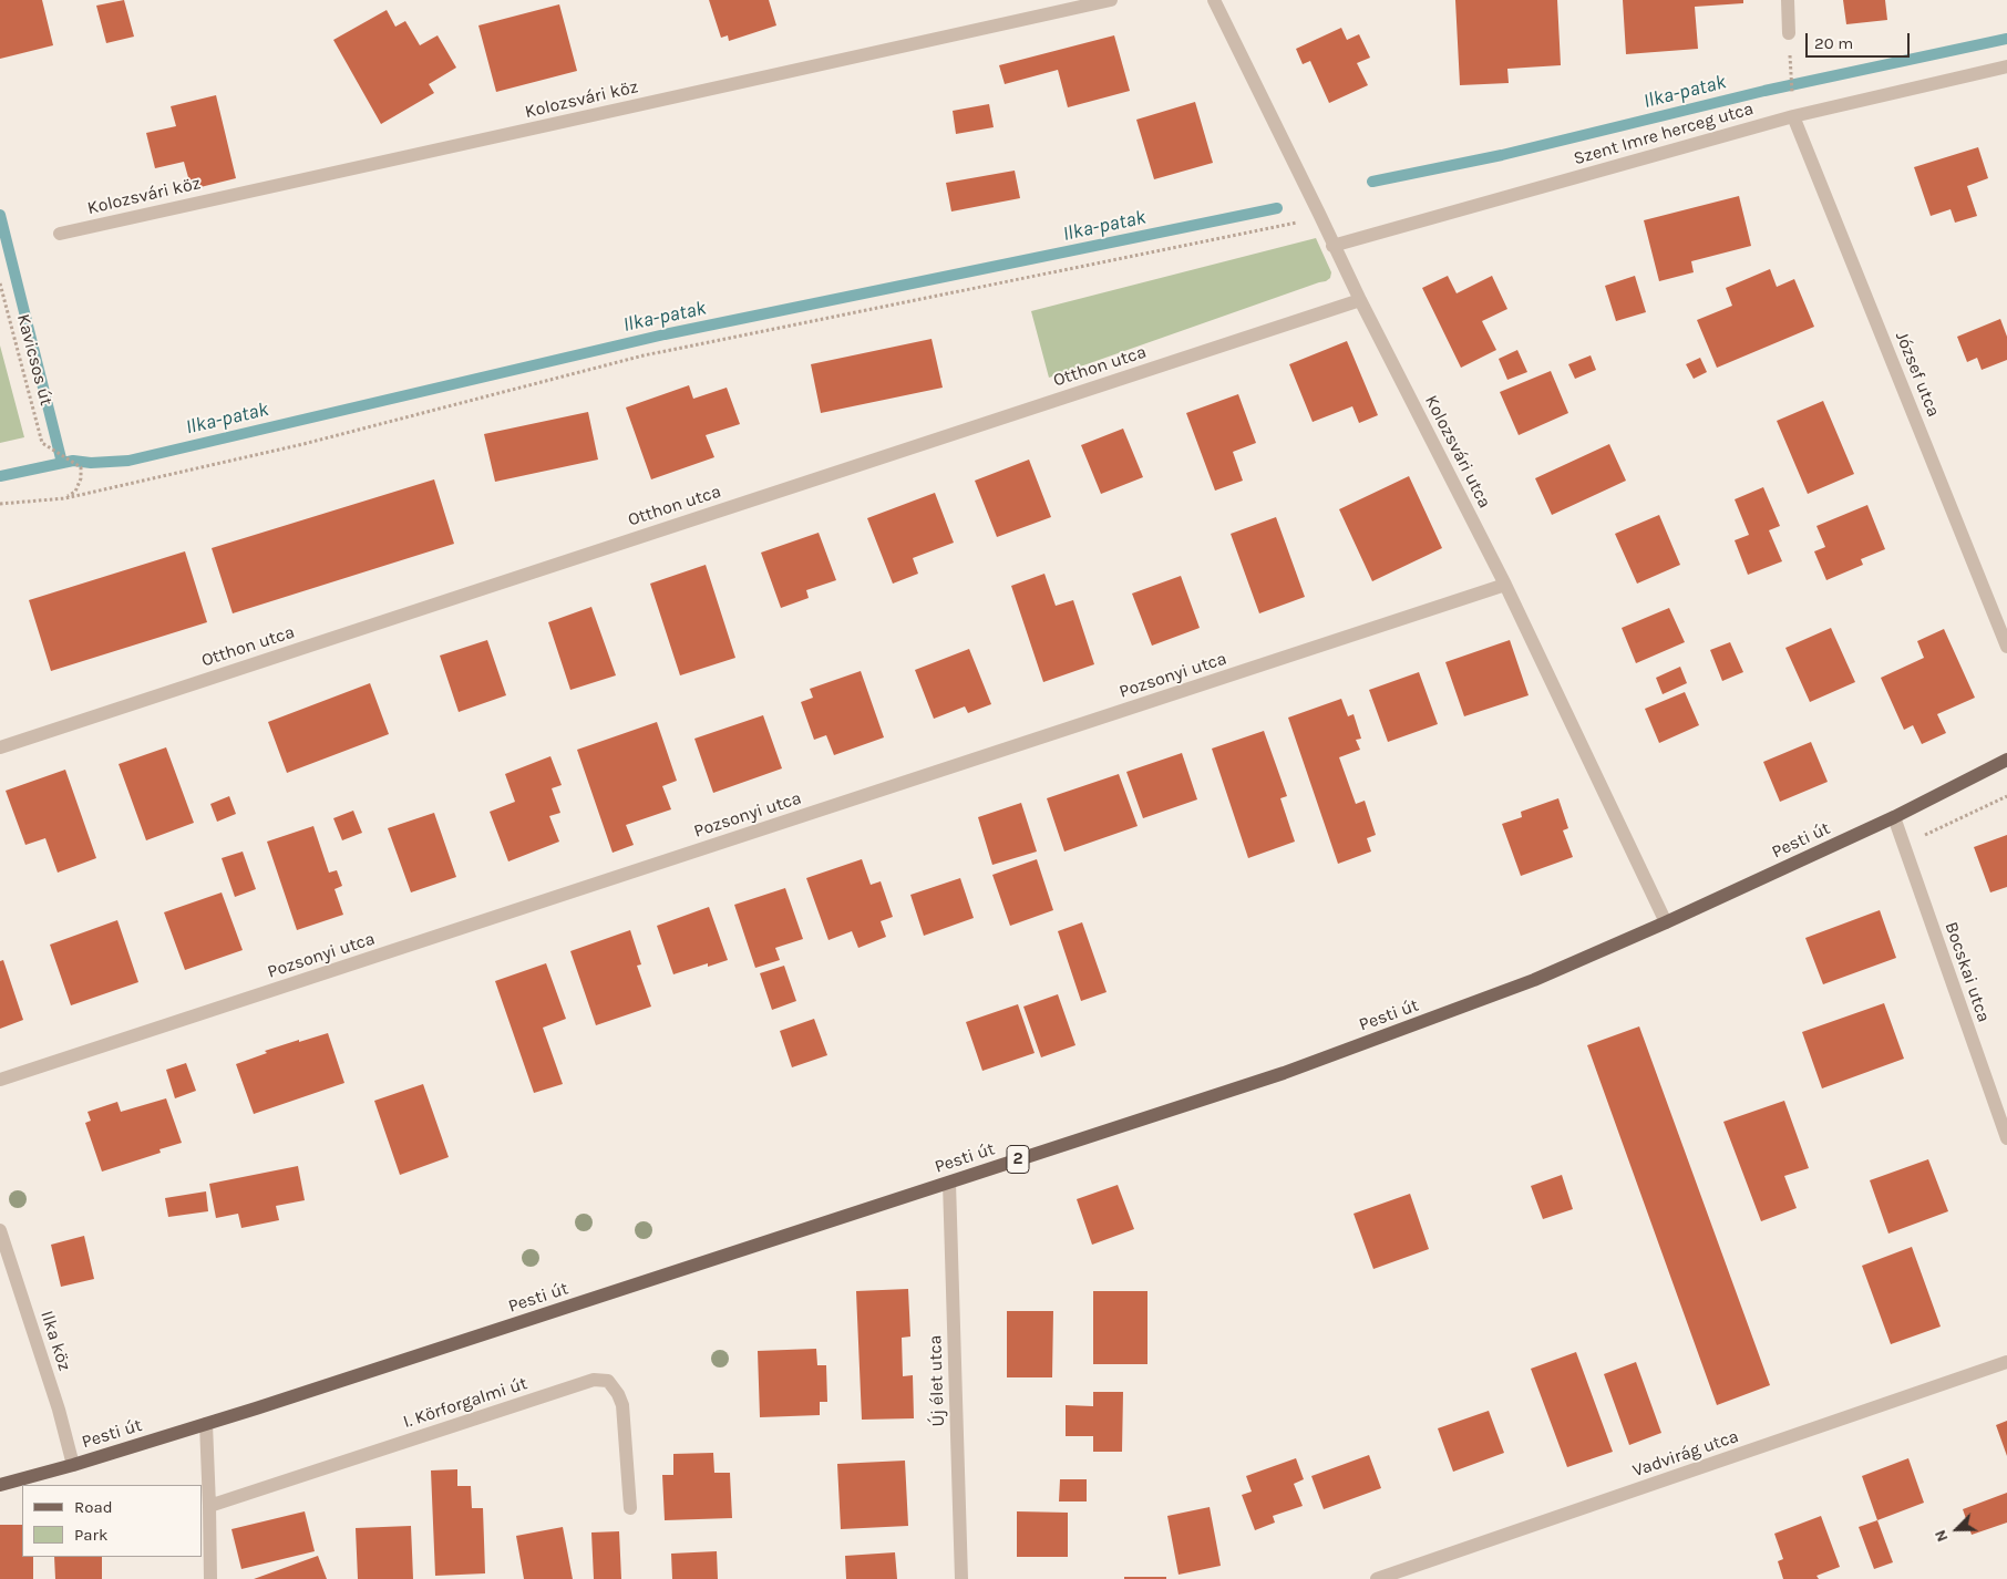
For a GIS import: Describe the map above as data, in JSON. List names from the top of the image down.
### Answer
{
  "streets": {
    "main road": ["Pesti út", "2"],
    "street": [
      "Kolozsvári köz",
      "Szent Imre herceg utca",
      "Otthon utca",
      "József utca",
      "Kolozsvári utca",
      "Pozsonyi utca",
      "Bocskai utca",
      "Ilka köz",
      "Új élet utca",
      "I. Körforgalmi út",
      "Vadvirág utca"
    ],
    "path": ["Kavicsos út"]
  },
  "crossings": [
    ["Szent Imre herceg utca", "József utca"],
    ["Szent Imre herceg utca", "Kolozsvári utca"],
    ["Otthon utca", "Kolozsvári utca"],
    ["Kolozsvári utca", "Pozsonyi utca"],
    ["Kolozsvári utca", "Pesti út"],
    ["Pesti út", "Bocskai utca"],
    ["Pesti út", "Ilka köz"],
    ["Pesti út", "Új élet utca"]
  ],
  "water": ["Ilka-patak"],
  "legend": ["Road", "Park"],
  "scale_bar": "20 m",
  "north": "bottom left"
}
